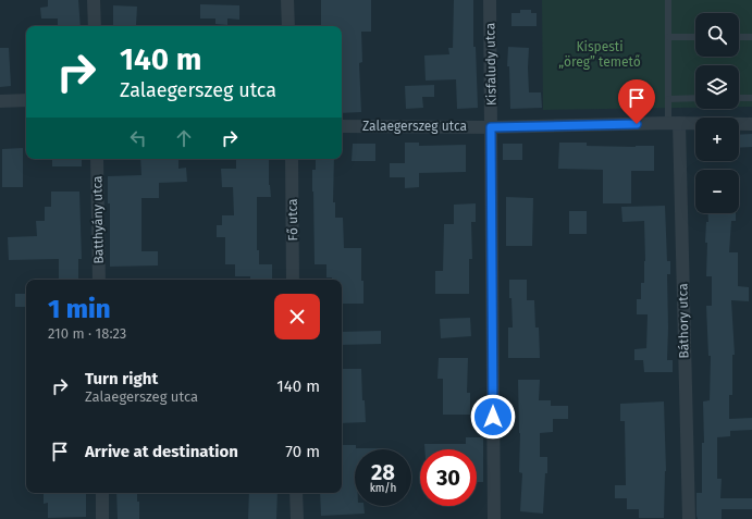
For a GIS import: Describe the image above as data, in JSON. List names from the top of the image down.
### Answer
{
  "streets": {
    "street": [
      "Kisfaludy utca",
      "Zalaegerszeg utca",
      "Batthyány utca",
      "Fő utca",
      "Báthory utca"
    ]
  },
  "crossings": [
    ["Kisfaludy utca", "Zalaegerszeg utca"],
    ["Zalaegerszeg utca", "Báthory utca"]
  ],
  "parks": ["Kispesti „öreg” temető"],
  "page": {
    "map_buttons": ["+", "−"],
    "turn": ["140 m", "Zalaegerszeg utca"],
    "heading": ["1 min", "210 m · 18:23"],
    "list": [
      {
        "name": "Turn right",
        "note": "Zalaegerszeg utca",
        "value": "140 m"
      },
      {
        "name": "Arrive at destination",
        "value": "70 m"
      }
    ],
    "speed": "28 km/h",
    "limit": "30"
  }
}
